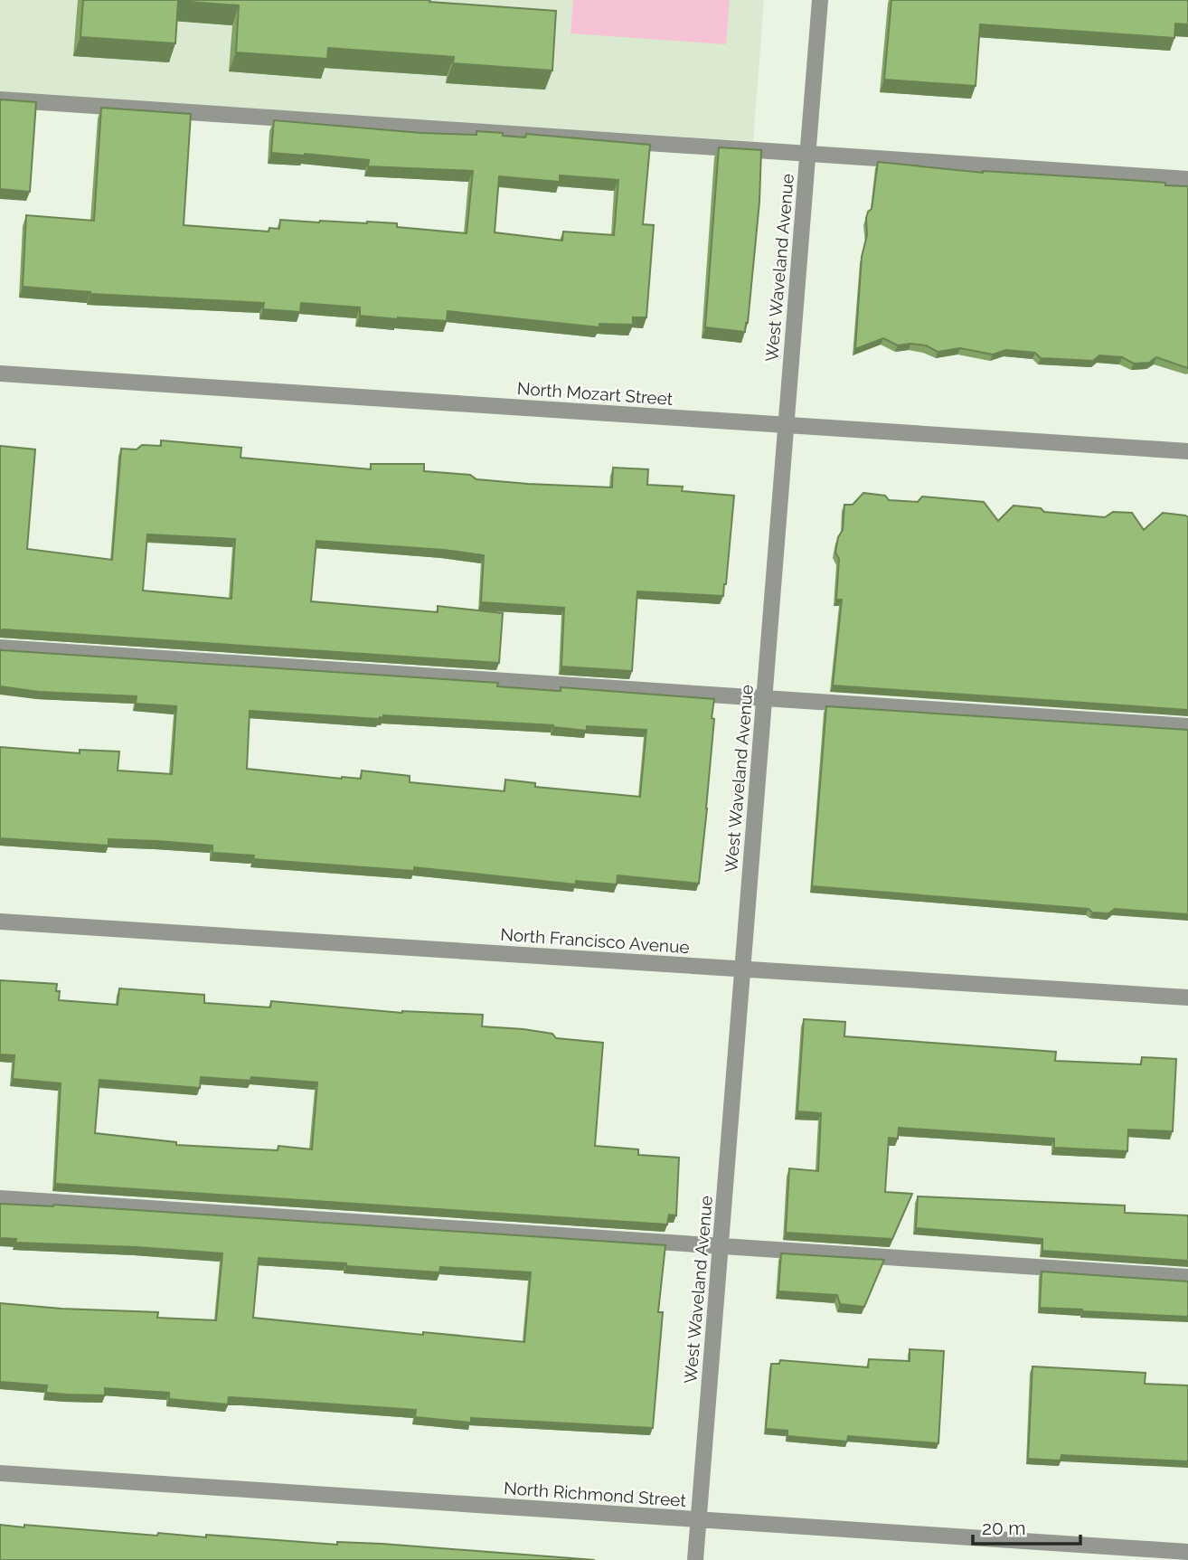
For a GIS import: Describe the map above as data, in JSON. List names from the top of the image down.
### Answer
{
  "streets": {
    "street": [
      "West Waveland Avenue",
      "North Mozart Street",
      "North Francisco Avenue",
      "North Richmond Street"
    ]
  },
  "crossings": [
    ["West Waveland Avenue", "North Mozart Street"],
    ["West Waveland Avenue", "North Francisco Avenue"],
    ["West Waveland Avenue", "North Richmond Street"]
  ],
  "scale_bar": "20 m"
}
